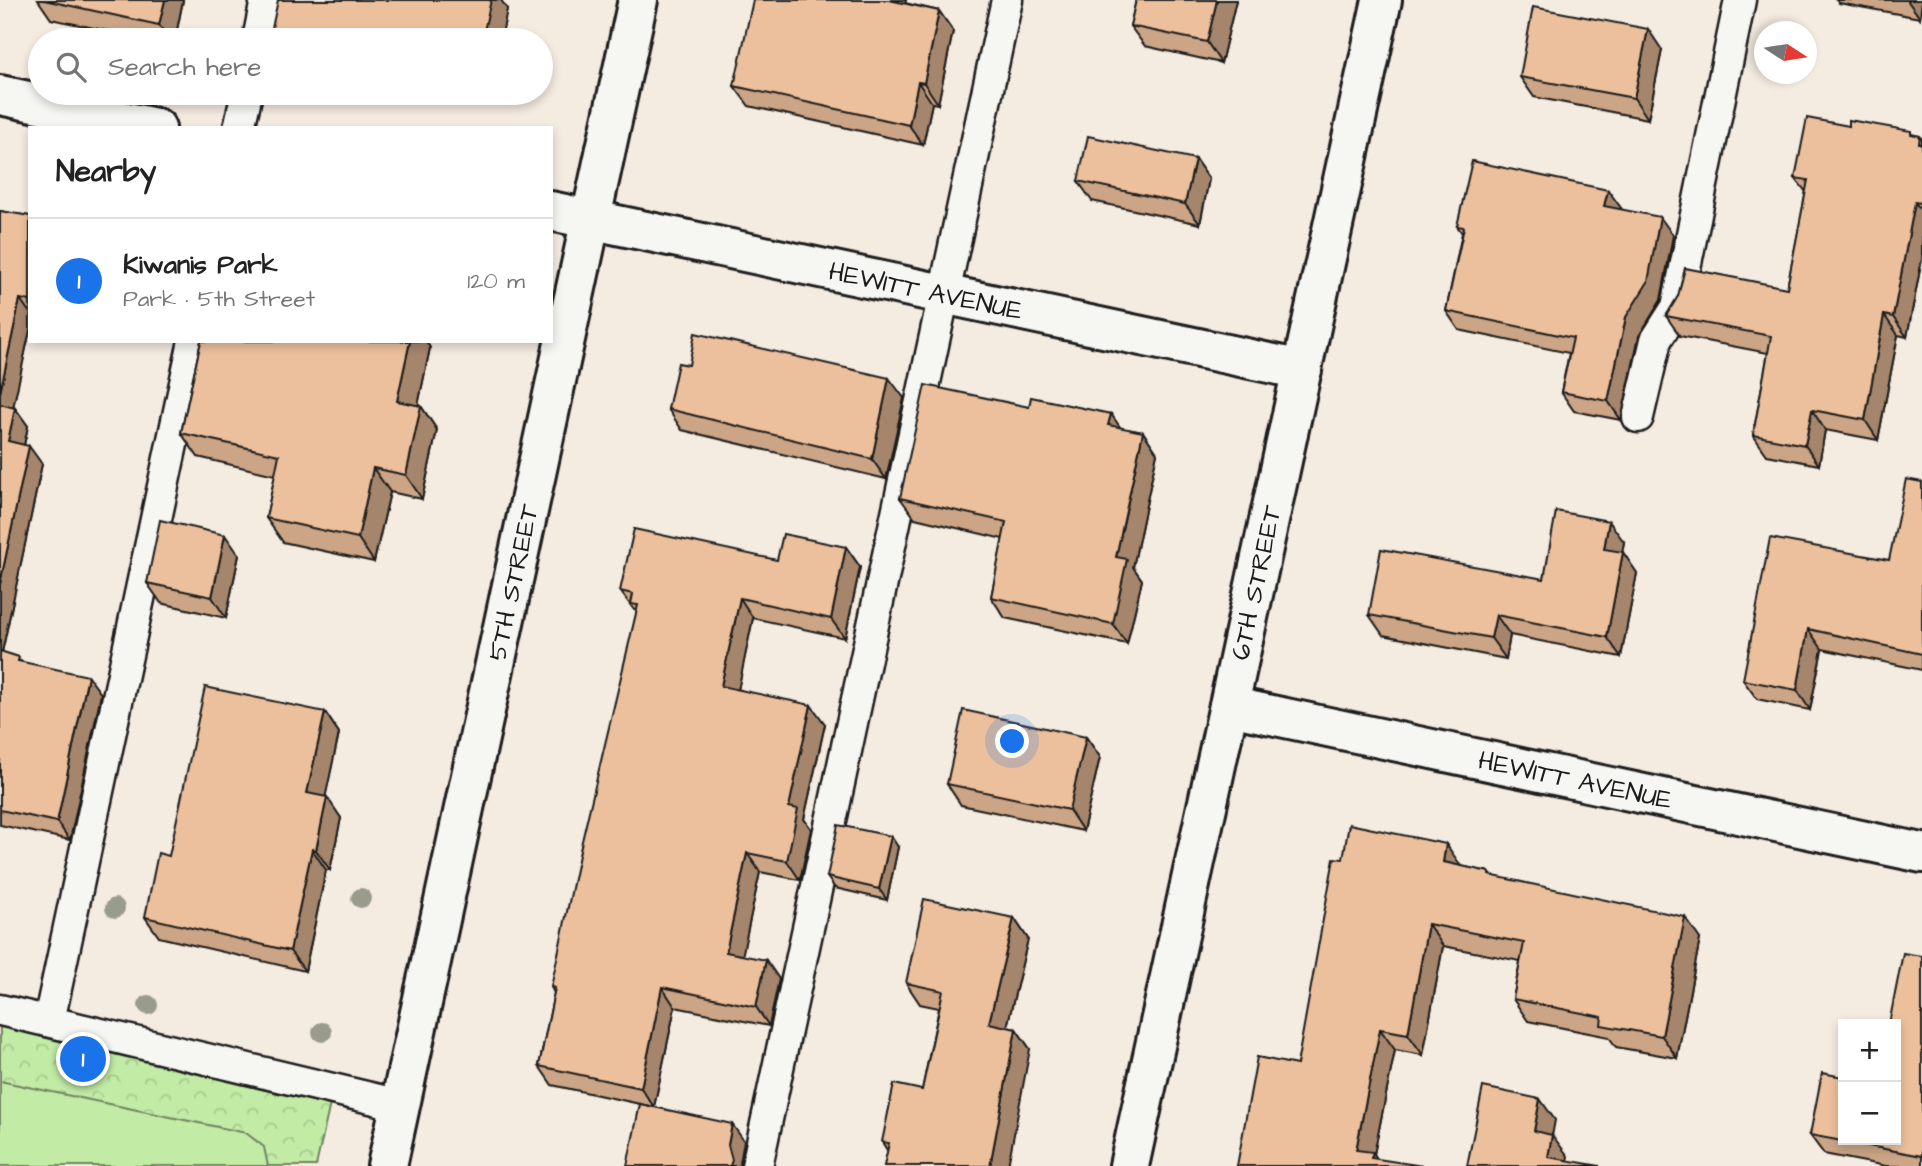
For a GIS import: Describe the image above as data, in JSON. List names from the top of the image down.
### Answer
{
  "streets": {
    "street": ["HEWITT AVENUE", "5TH STREET", "6TH STREET"]
  },
  "crossings": [
    ["HEWITT AVENUE", "5TH STREET"],
    ["HEWITT AVENUE", "6TH STREET"]
  ],
  "north": "right",
  "page": {
    "search": "Search here",
    "heading": "Nearby",
    "list": [
      {
        "mark": "1",
        "name": "Kiwanis Park",
        "note": "Park · 5th Street",
        "value": "120 m"
      }
    ],
    "map_buttons": ["+", "−"],
    "pins": "1"
  }
}
